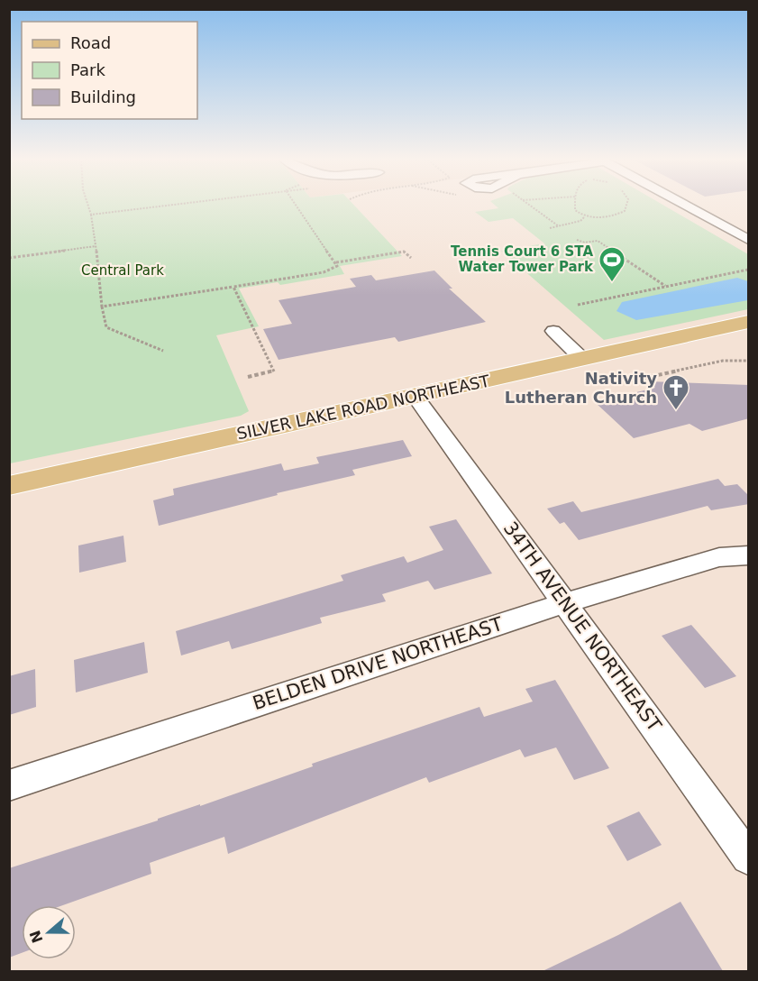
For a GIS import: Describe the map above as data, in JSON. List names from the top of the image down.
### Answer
{
  "streets": {
    "main road": ["SILVER LAKE ROAD NORTHEAST"],
    "street": ["34TH AVENUE NORTHEAST", "BELDEN DRIVE NORTHEAST"]
  },
  "crossings": [
    ["SILVER LAKE ROAD NORTHEAST", "34TH AVENUE NORTHEAST"],
    ["34TH AVENUE NORTHEAST", "BELDEN DRIVE NORTHEAST"]
  ],
  "parks": ["Central Park"],
  "places": {
    "sports": ["Tennis Court 6 STA Water Tower Park"],
    "church": ["Nativity Lutheran Church"]
  },
  "legend": ["Road", "Park", "Building"],
  "north": "left"
}
